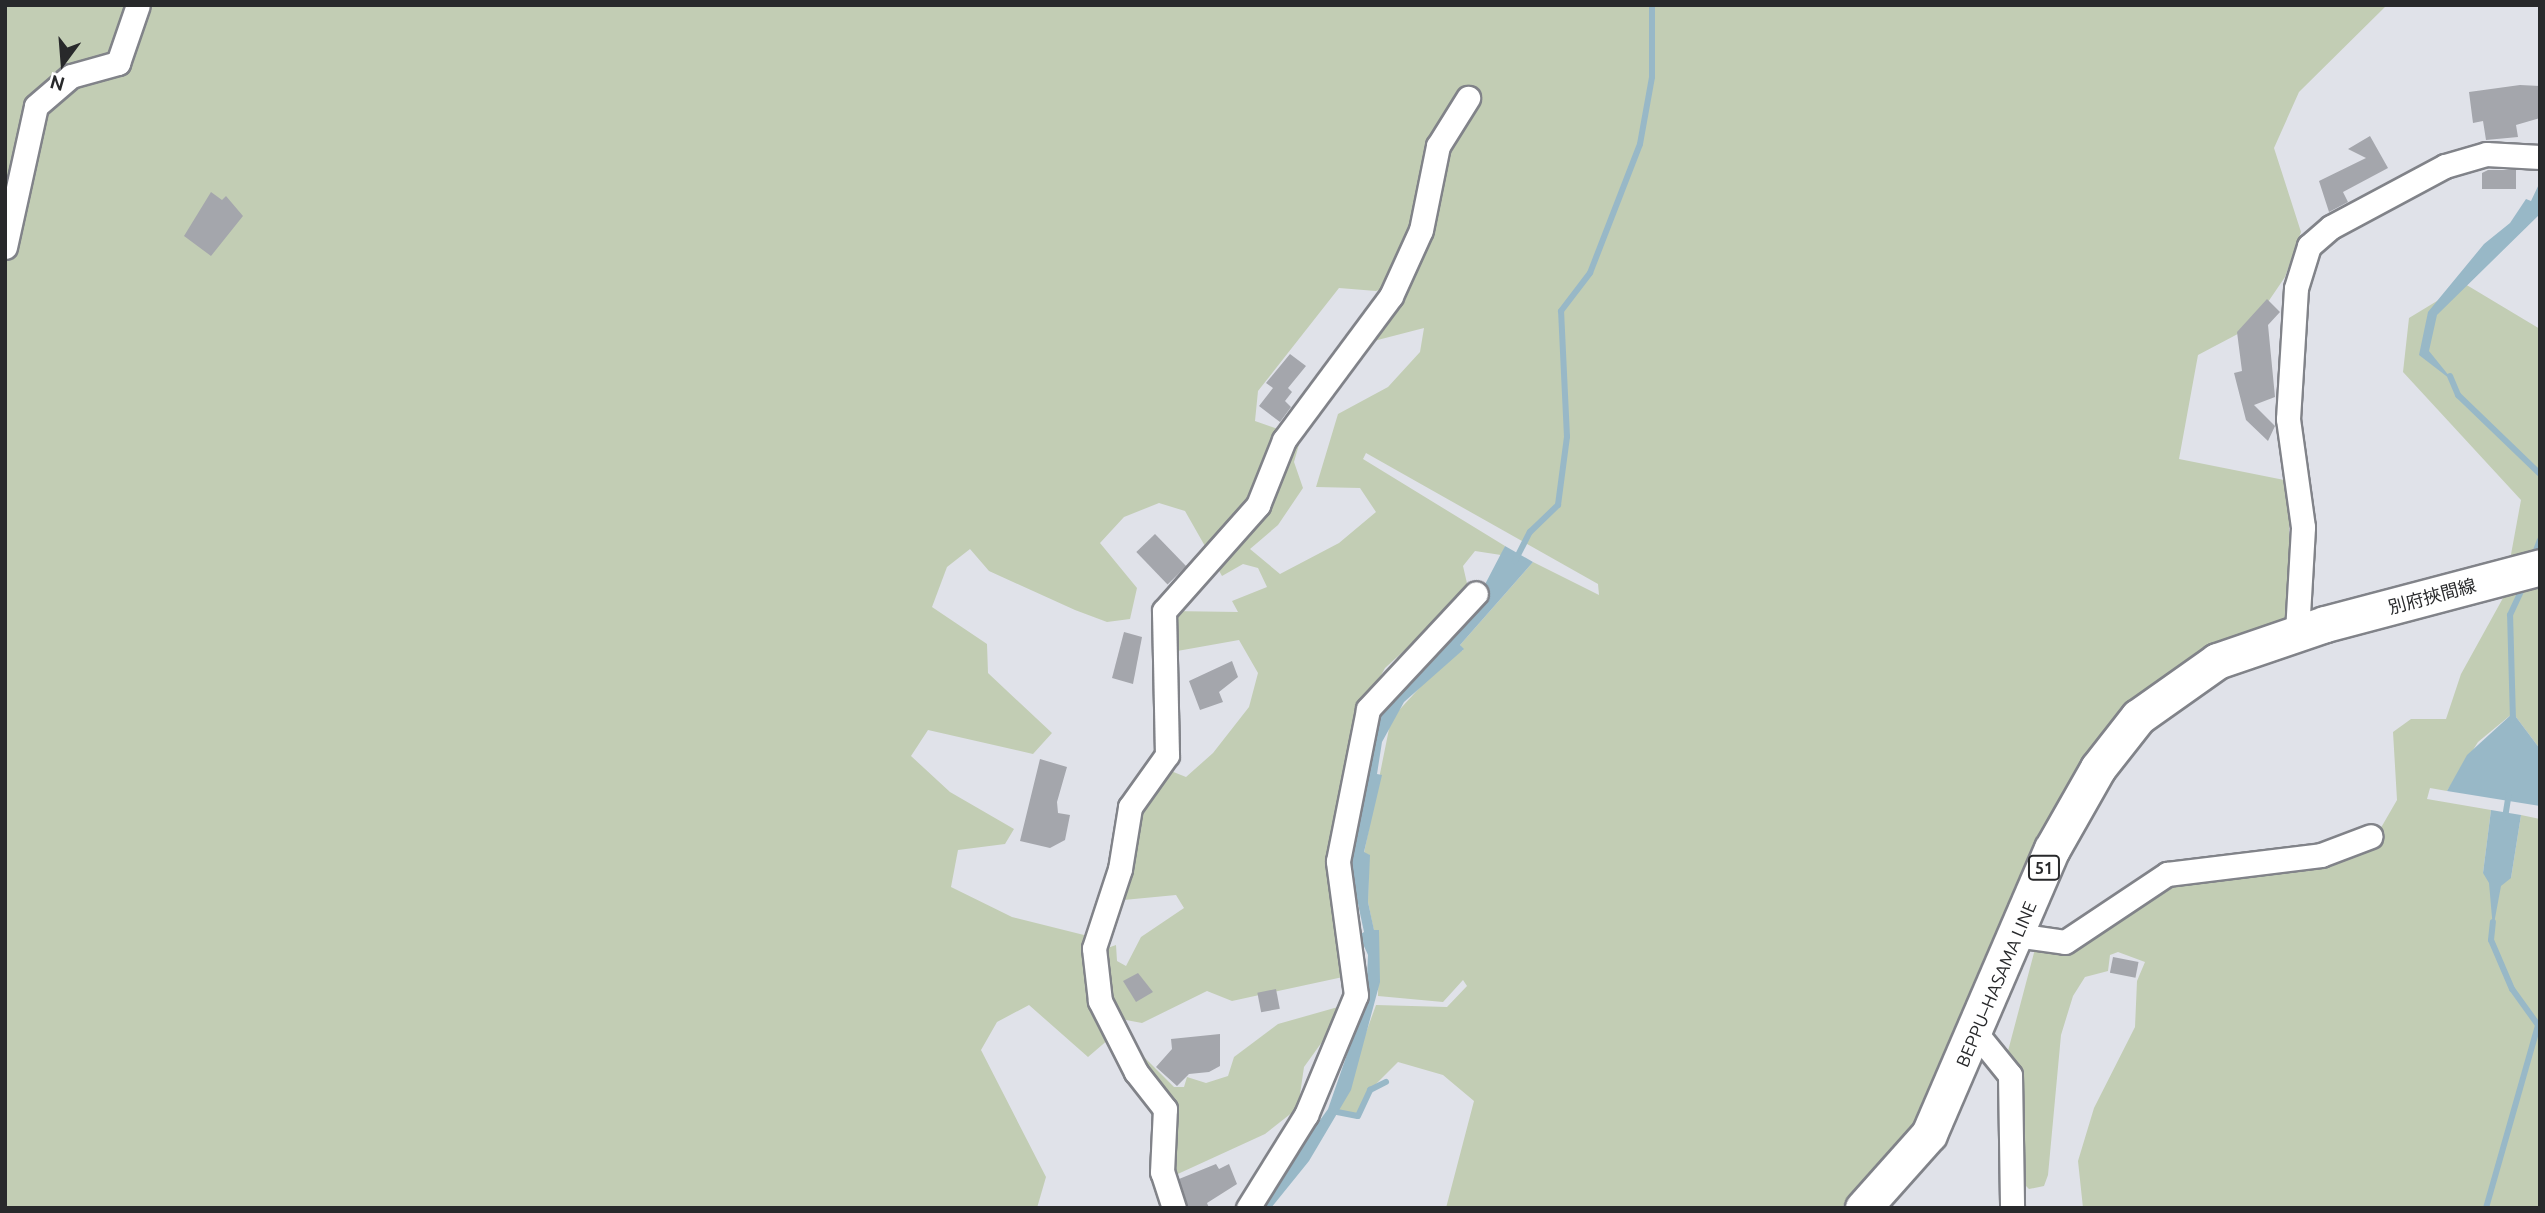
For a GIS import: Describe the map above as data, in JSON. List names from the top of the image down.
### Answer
{
  "streets": {
    "main road": ["別府挾間線", "51", "BEPPU–HASAMA LINE"]
  },
  "crossings": [
    ["別府挾間線", "BEPPU–HASAMA LINE"]
  ],
  "north": "bottom"
}
